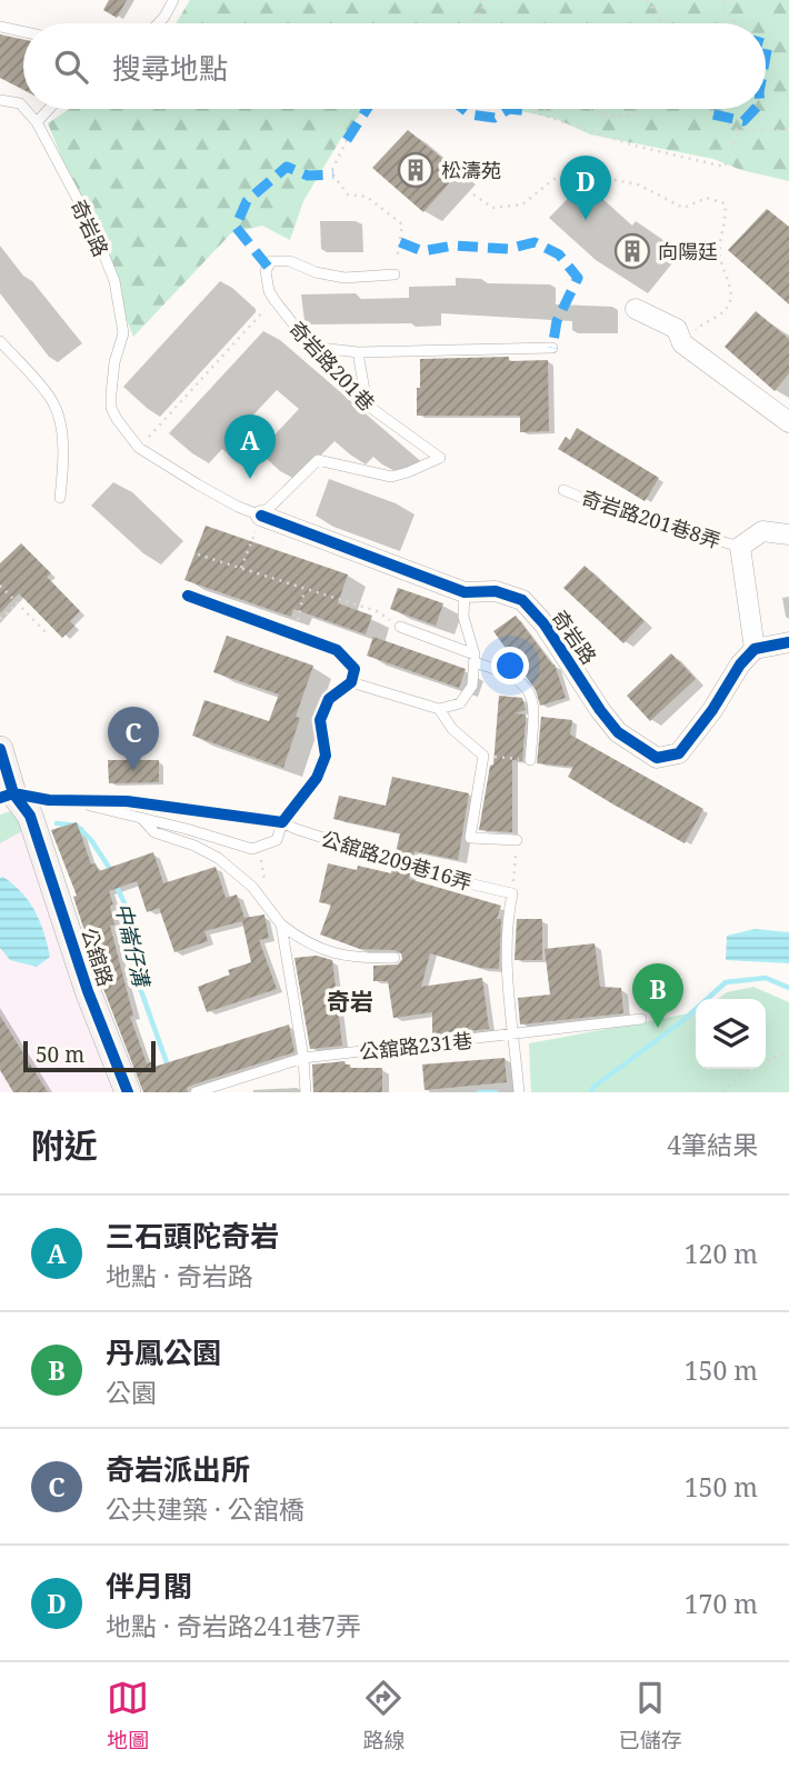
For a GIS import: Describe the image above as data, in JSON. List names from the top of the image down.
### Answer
{
  "streets": {
    "street": ["奇岩路", "公舘路"],
    "lane": [
      "奇岩路201巷",
      "奇岩路201巷8弄",
      "公舘路209巷16弄",
      "公舘路231巷"
    ]
  },
  "crossings": [
    ["奇岩路", "奇岩路201巷"],
    ["公舘路209巷16弄", "公舘路231巷"]
  ],
  "districts": ["奇岩"],
  "water": ["中崙仔溝"],
  "places": {
    "building": ["松濤苑", "向陽廷"]
  },
  "scale_bar": "50 m",
  "page": {
    "search": "搜尋地點",
    "pins": [
      "D",
      "A",
      "C",
      "B"
    ],
    "scale": "50 m",
    "heading": ["附近", "4筆結果"],
    "list": [
      {
        "mark": "A",
        "name": "三石頭陀奇岩",
        "note": "地點 · 奇岩路",
        "value": "120 m"
      },
      {
        "mark": "B",
        "name": "丹鳳公園",
        "note": "公園",
        "value": "150 m"
      },
      {
        "mark": "C",
        "name": "奇岩派出所",
        "note": "公共建築 · 公舘橋",
        "value": "150 m"
      },
      {
        "mark": "D",
        "name": "伴月閣",
        "note": "地點 · 奇岩路241巷7弄",
        "value": "170 m"
      }
    ],
    "nav": ["地圖", "路線", "已儲存"]
  }
}
